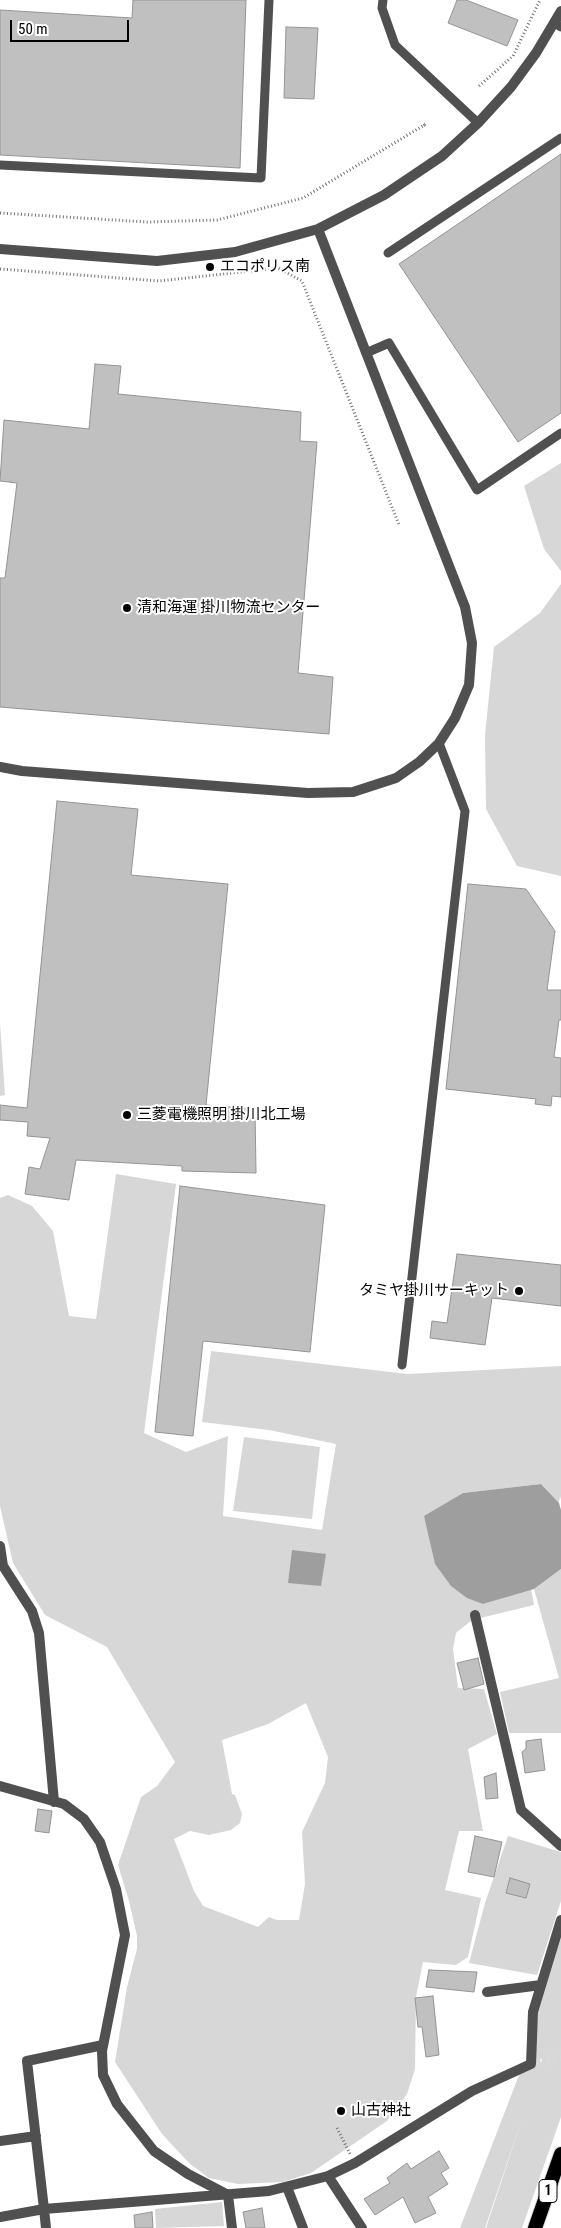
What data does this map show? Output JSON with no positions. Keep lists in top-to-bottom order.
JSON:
{
  "streets": {
    "highway": ["1"]
  },
  "places": [
    "エコポリス南",
    "清和海運 掛川物流センター",
    "三菱電機照明 掛川北工場",
    "タミヤ掛川サーキット",
    "山古神社"
  ],
  "scale_bar": "50 m"
}
